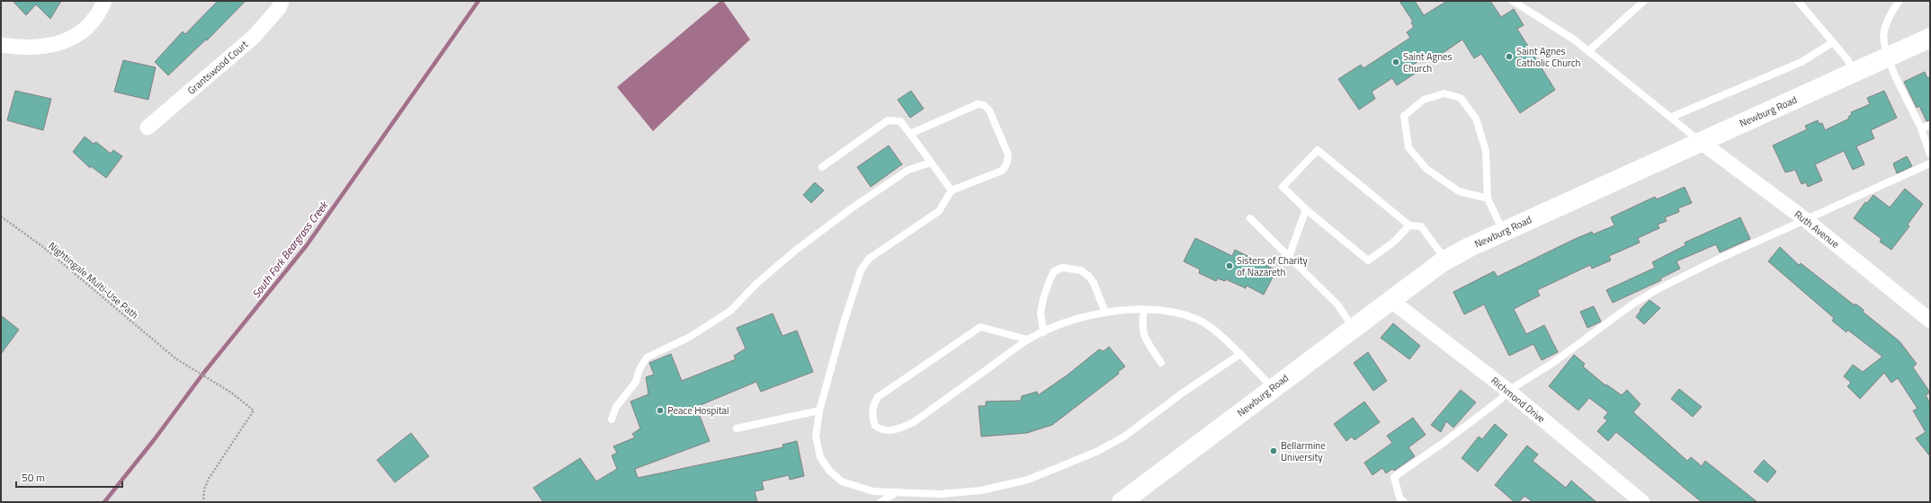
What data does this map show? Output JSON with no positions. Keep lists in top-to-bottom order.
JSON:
{
  "streets": {
    "main road": ["Newburg Road"],
    "street": ["Grantswood Court", "Ruth Avenue", "Richmond Drive"],
    "path": ["Nightingale Multi-Use Path"]
  },
  "crossings": [
    ["Newburg Road", "Ruth Avenue"],
    ["Newburg Road", "Richmond Drive"]
  ],
  "water": ["South Fork Beargrass Creek"],
  "places": [
    "Saint Agnes Catholic Church",
    "Saint Agnes Church",
    "Sisters of Charity of Nazareth",
    "Peace Hospital",
    "Bellarmine University"
  ],
  "scale_bar": "50 m"
}
